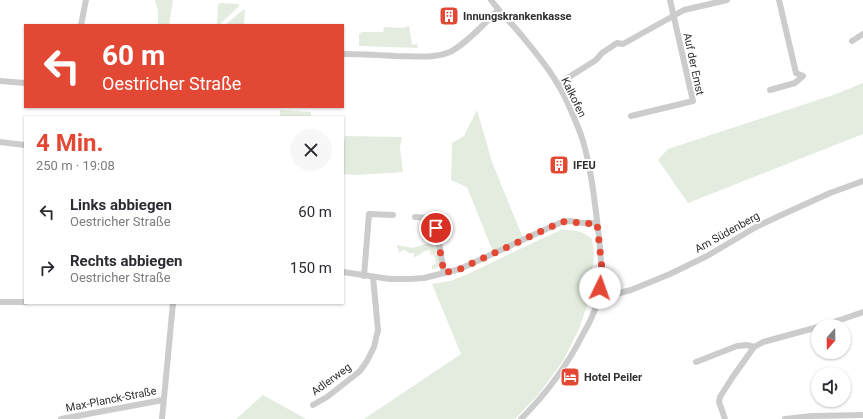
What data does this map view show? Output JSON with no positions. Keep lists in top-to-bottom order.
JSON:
{
  "streets": {
    "street": [
      "Auf der Emst",
      "Kalkofen",
      "Am Südenberg",
      "Adlerweg",
      "Max-Planck-Straße"
    ]
  },
  "crossings": [
    ["Kalkofen", "Am Südenberg"]
  ],
  "places": {
    "building": ["Innungskrankenkasse", "IFEU"],
    "hotel": ["Hotel Peiler"]
  },
  "north": "bottom",
  "page": {
    "turn": ["60 m", "Oestricher Straße"],
    "heading": ["4 Min.", "250 m · 19:08"],
    "list": [
      {
        "name": "Links abbiegen",
        "note": "Oestricher Straße",
        "value": "60 m"
      },
      {
        "name": "Rechts abbiegen",
        "note": "Oestricher Straße",
        "value": "150 m"
      }
    ]
  }
}
